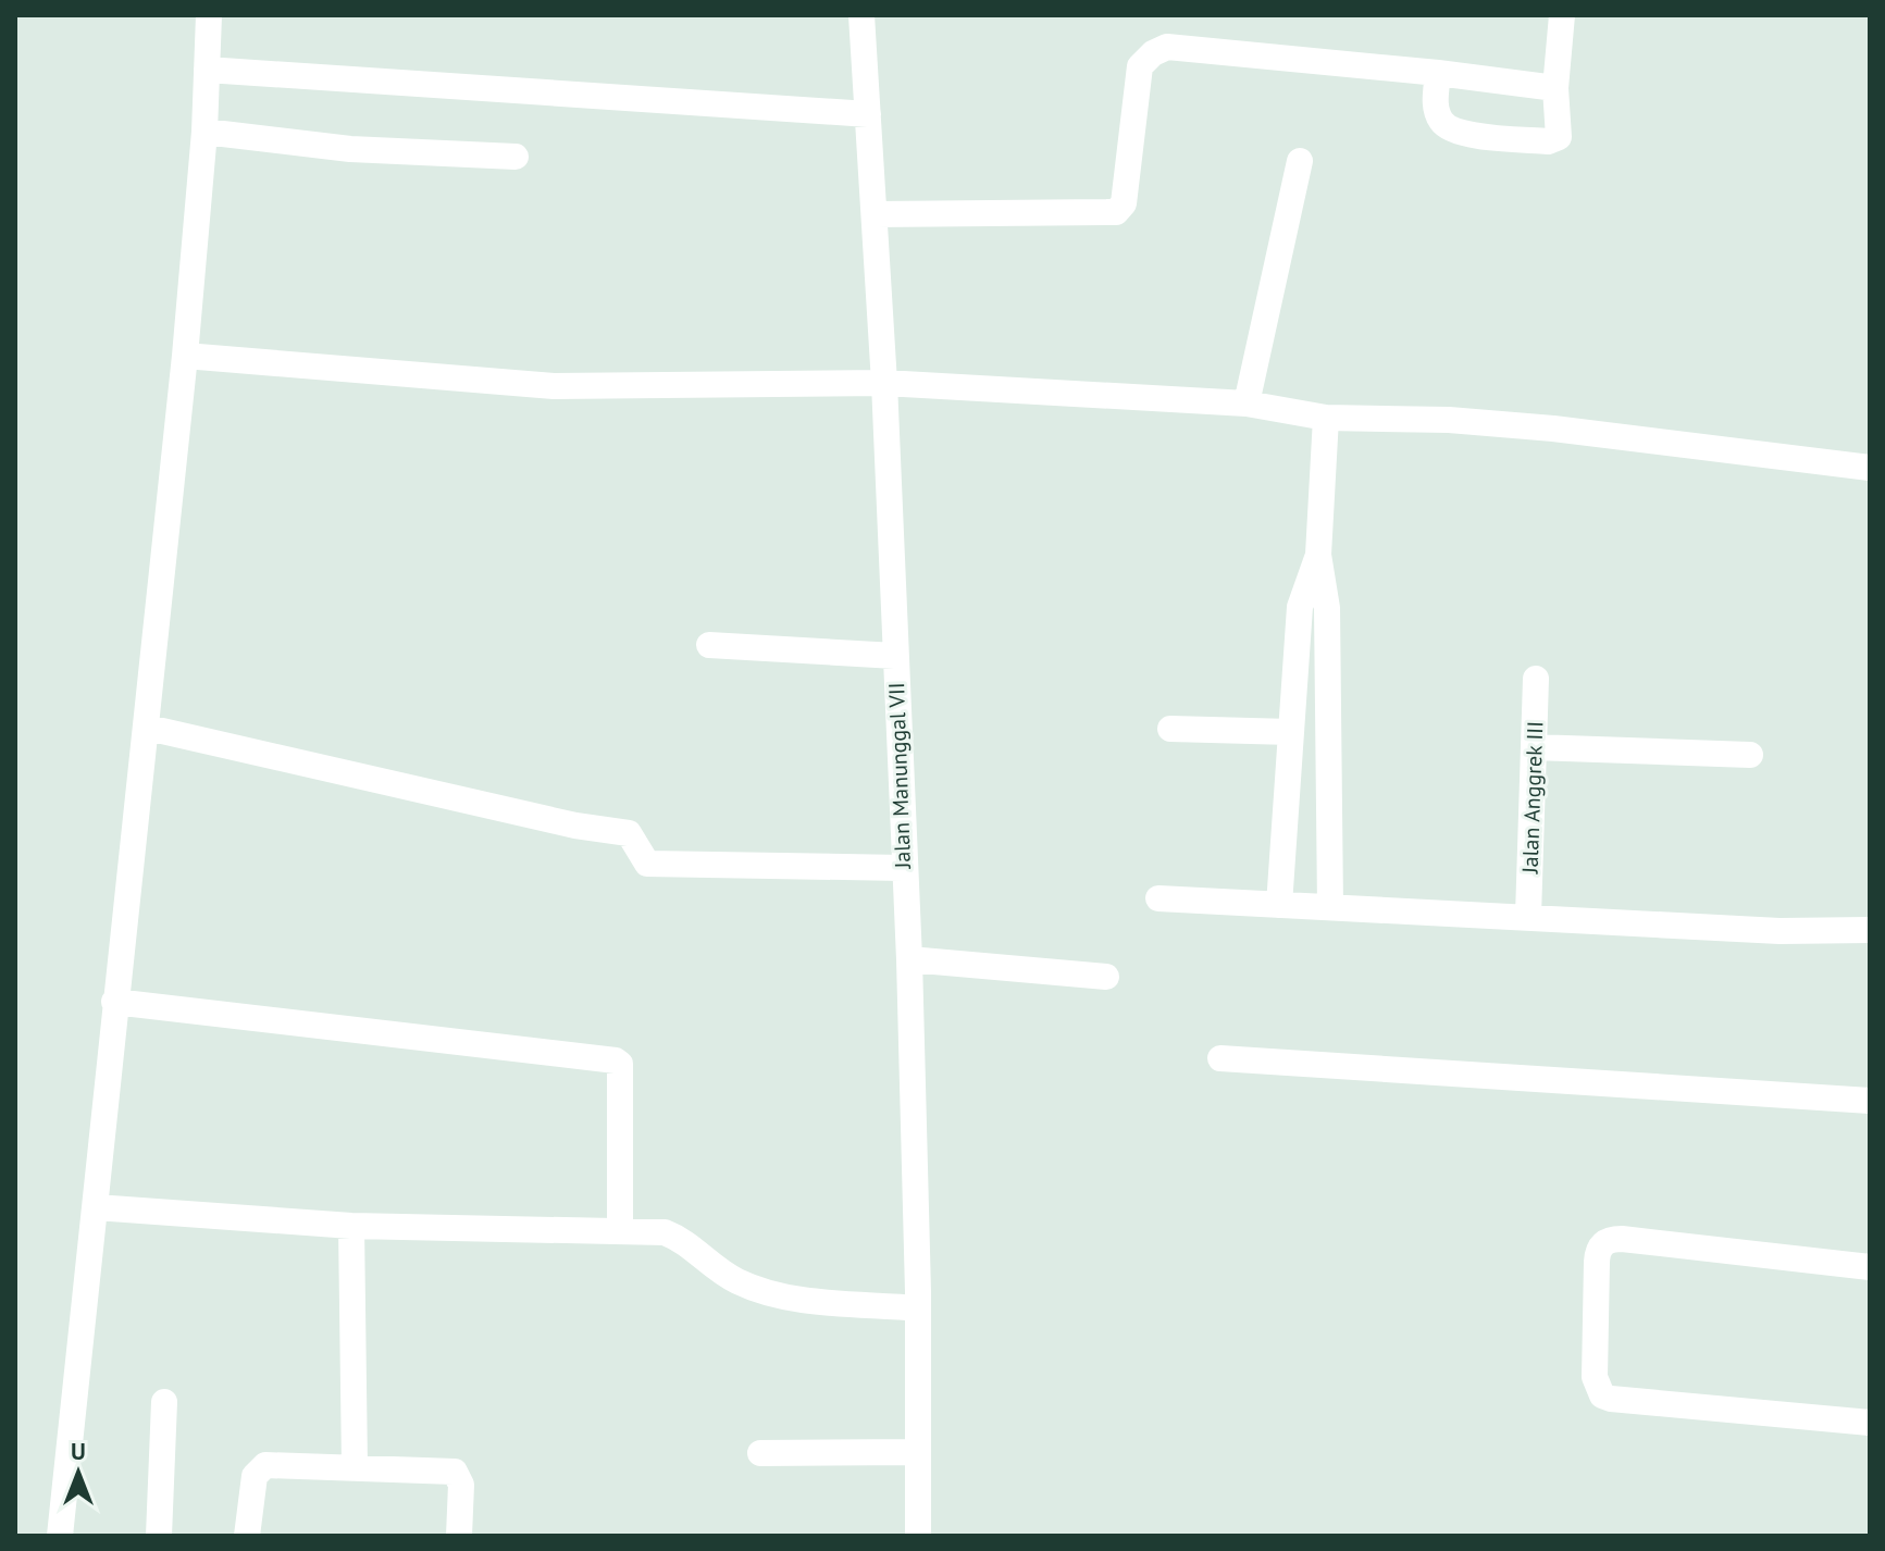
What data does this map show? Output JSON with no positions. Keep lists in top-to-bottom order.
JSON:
{
  "streets": {
    "street": ["Jalan Manunggal VII", "Jalan Anggrek III"]
  },
  "north": "top"
}
